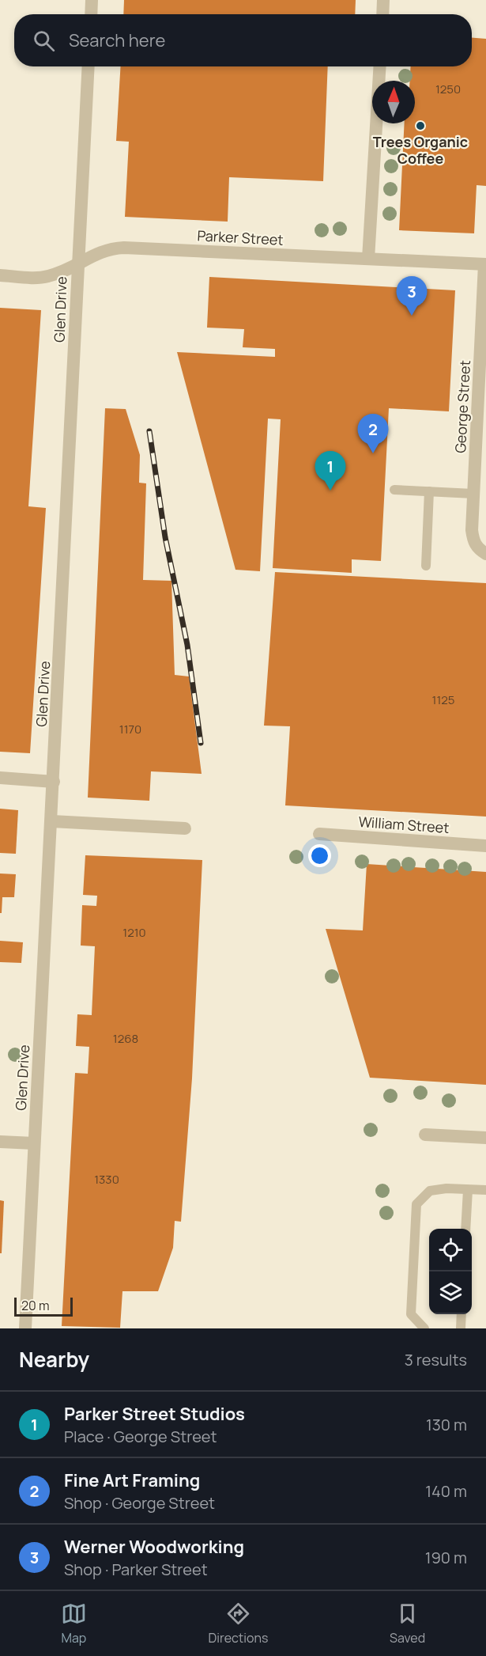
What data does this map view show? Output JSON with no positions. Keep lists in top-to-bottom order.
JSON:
{
  "streets": {
    "street": [
      "Parker Street",
      "Glen Drive",
      "George Street",
      "William Street"
    ]
  },
  "crossings": [
    ["Parker Street", "Glen Drive"],
    ["Parker Street", "George Street"]
  ],
  "places": ["Trees Organic Coffee"],
  "house_numbers": [
    "1250",
    "1125",
    "1170",
    "1210",
    "1268",
    "1330"
  ],
  "scale_bar": "20 m",
  "north": "top",
  "page": {
    "search": "Search here",
    "pins": ["3", "2", "1"],
    "scale": "20 m",
    "heading": ["Nearby", "3 results"],
    "list": [
      {
        "mark": "1",
        "name": "Parker Street Studios",
        "note": "Place · George Street",
        "value": "130 m"
      },
      {
        "mark": "2",
        "name": "Fine Art Framing",
        "note": "Shop · George Street",
        "value": "140 m"
      },
      {
        "mark": "3",
        "name": "Werner Woodworking",
        "note": "Shop · Parker Street",
        "value": "190 m"
      }
    ],
    "nav": ["Map", "Directions", "Saved"]
  }
}
